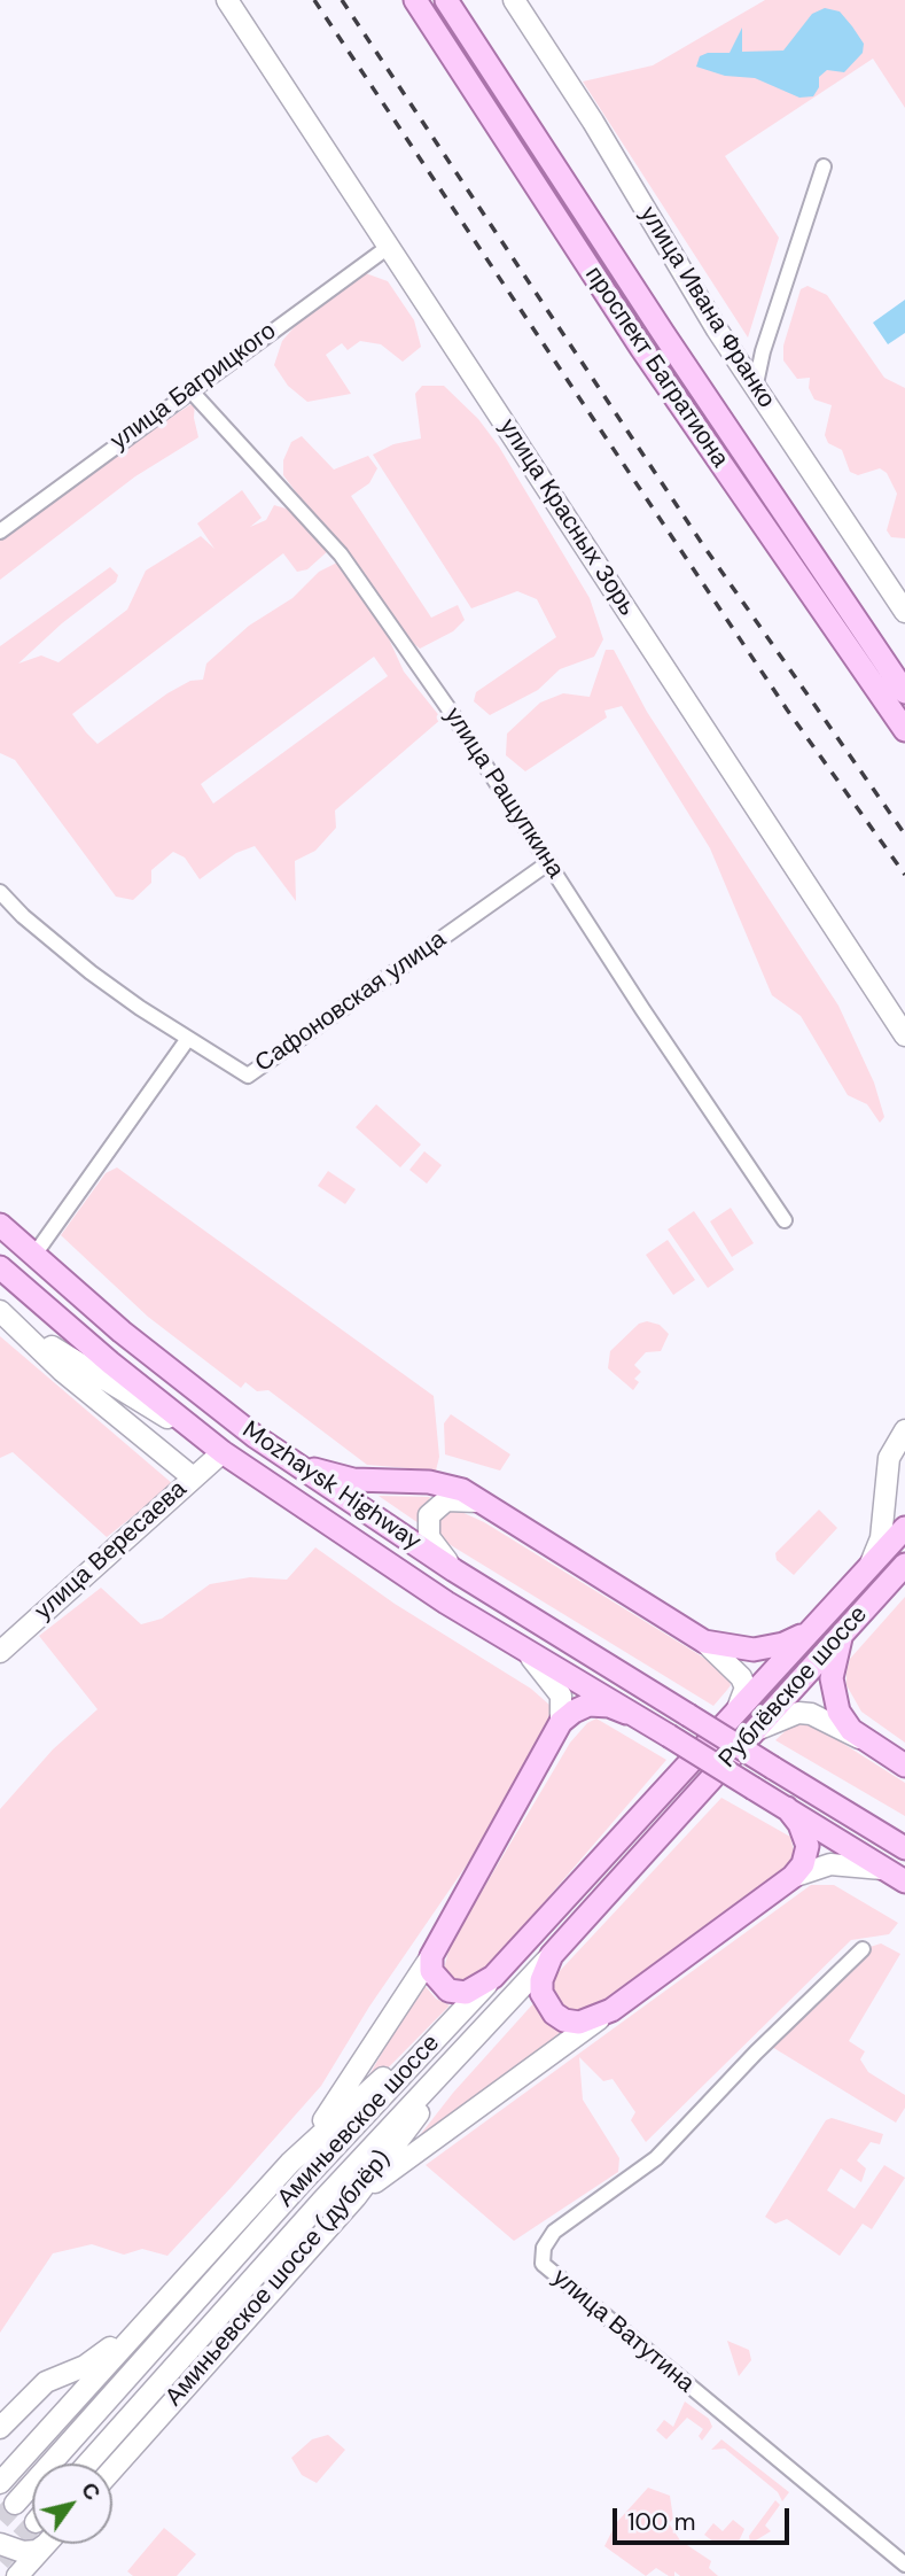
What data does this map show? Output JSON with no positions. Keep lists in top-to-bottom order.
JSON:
{
  "streets": {
    "main road": [
      "улица Ивана Франко",
      "проспект Багратиона",
      "улица Красных Зорь",
      "Mozhaysk Highway",
      "улица Вересаева",
      "Рублёвское шоссе",
      "Аминьевское шоссе",
      "Аминьевское шоссе (дублёр)"
    ],
    "street": [
      "улица Багрицкого",
      "улица Ращупкина",
      "Сафоновская улица",
      "улица Ватутина"
    ]
  },
  "crossings": [
    ["улица Багрицкого", "улица Красных Зорь"],
    ["улица Багрицкого", "улица Ращупкина"],
    ["улица Ращупкина", "Сафоновская улица"],
    ["Mozhaysk Highway", "улица Вересаева"],
    ["Рублёвское шоссе", "Аминьевское шоссе"],
    ["Аминьевское шоссе", "Аминьевское шоссе (дублёр)"]
  ],
  "scale_bar": "100 m",
  "north": "top right"
}
